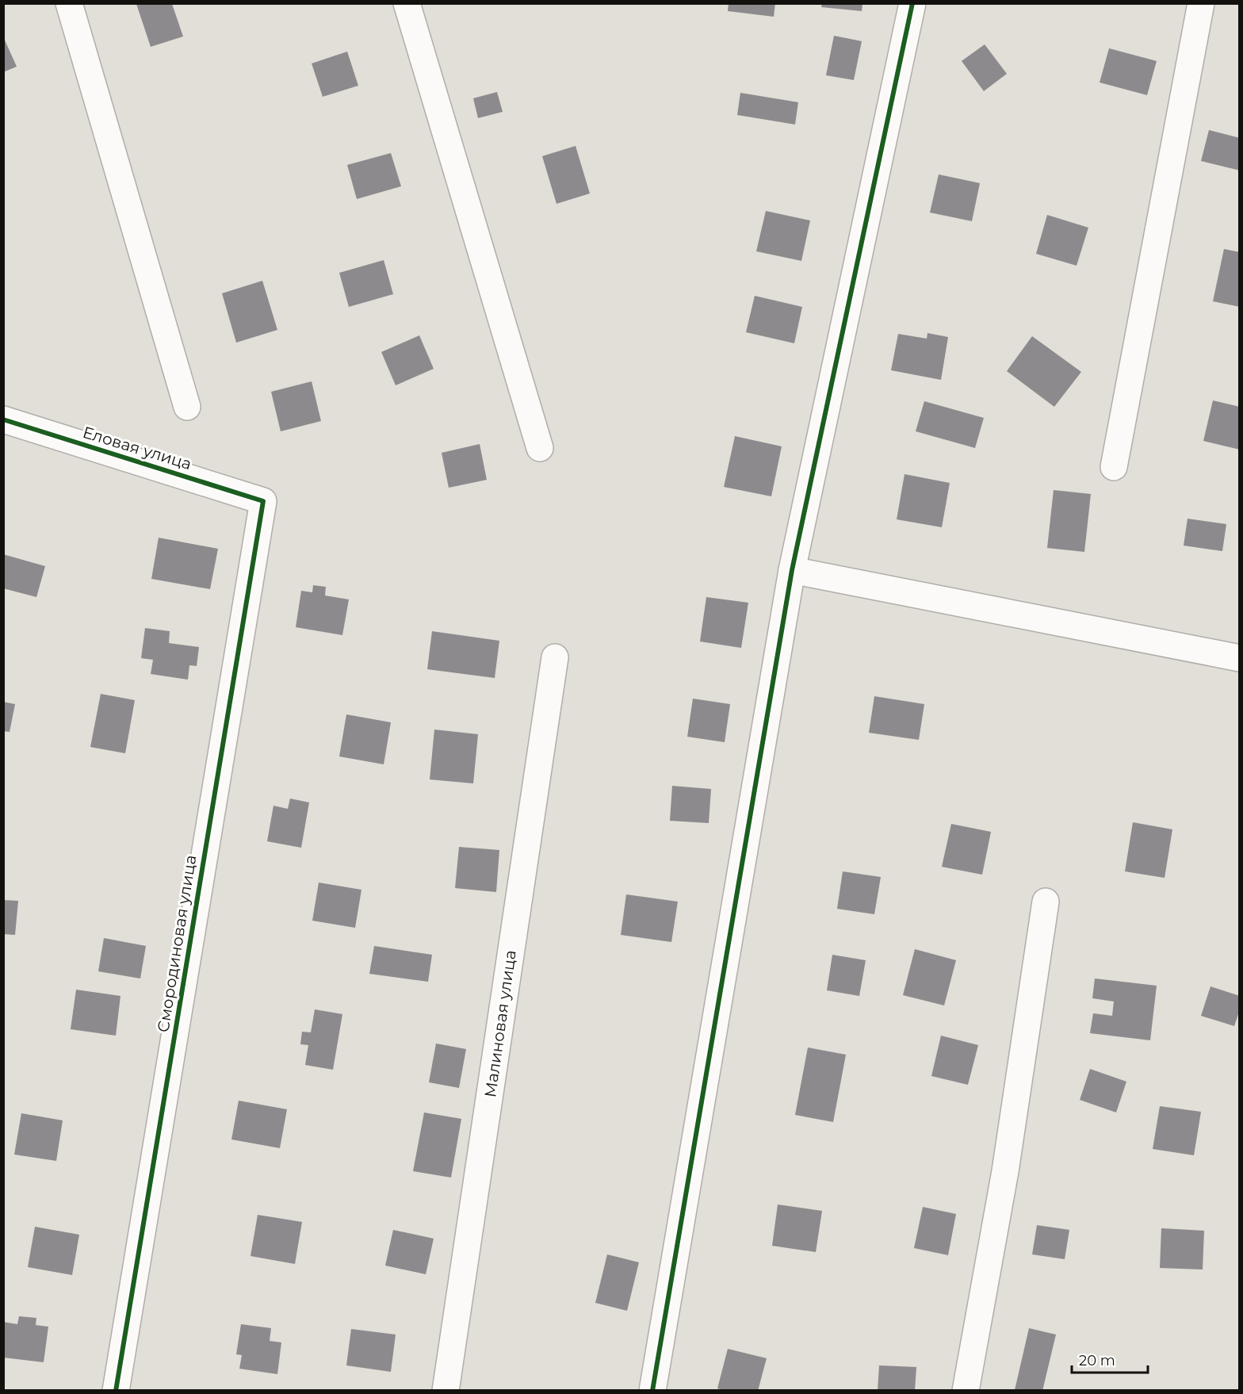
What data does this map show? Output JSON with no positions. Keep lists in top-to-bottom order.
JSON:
{
  "streets": {
    "street": ["Еловая улица", "Смородиновая улица", "Малиновая улица"]
  },
  "crossings": [
    ["Еловая улица", "Смородиновая улица"]
  ],
  "scale_bar": "20 m"
}
